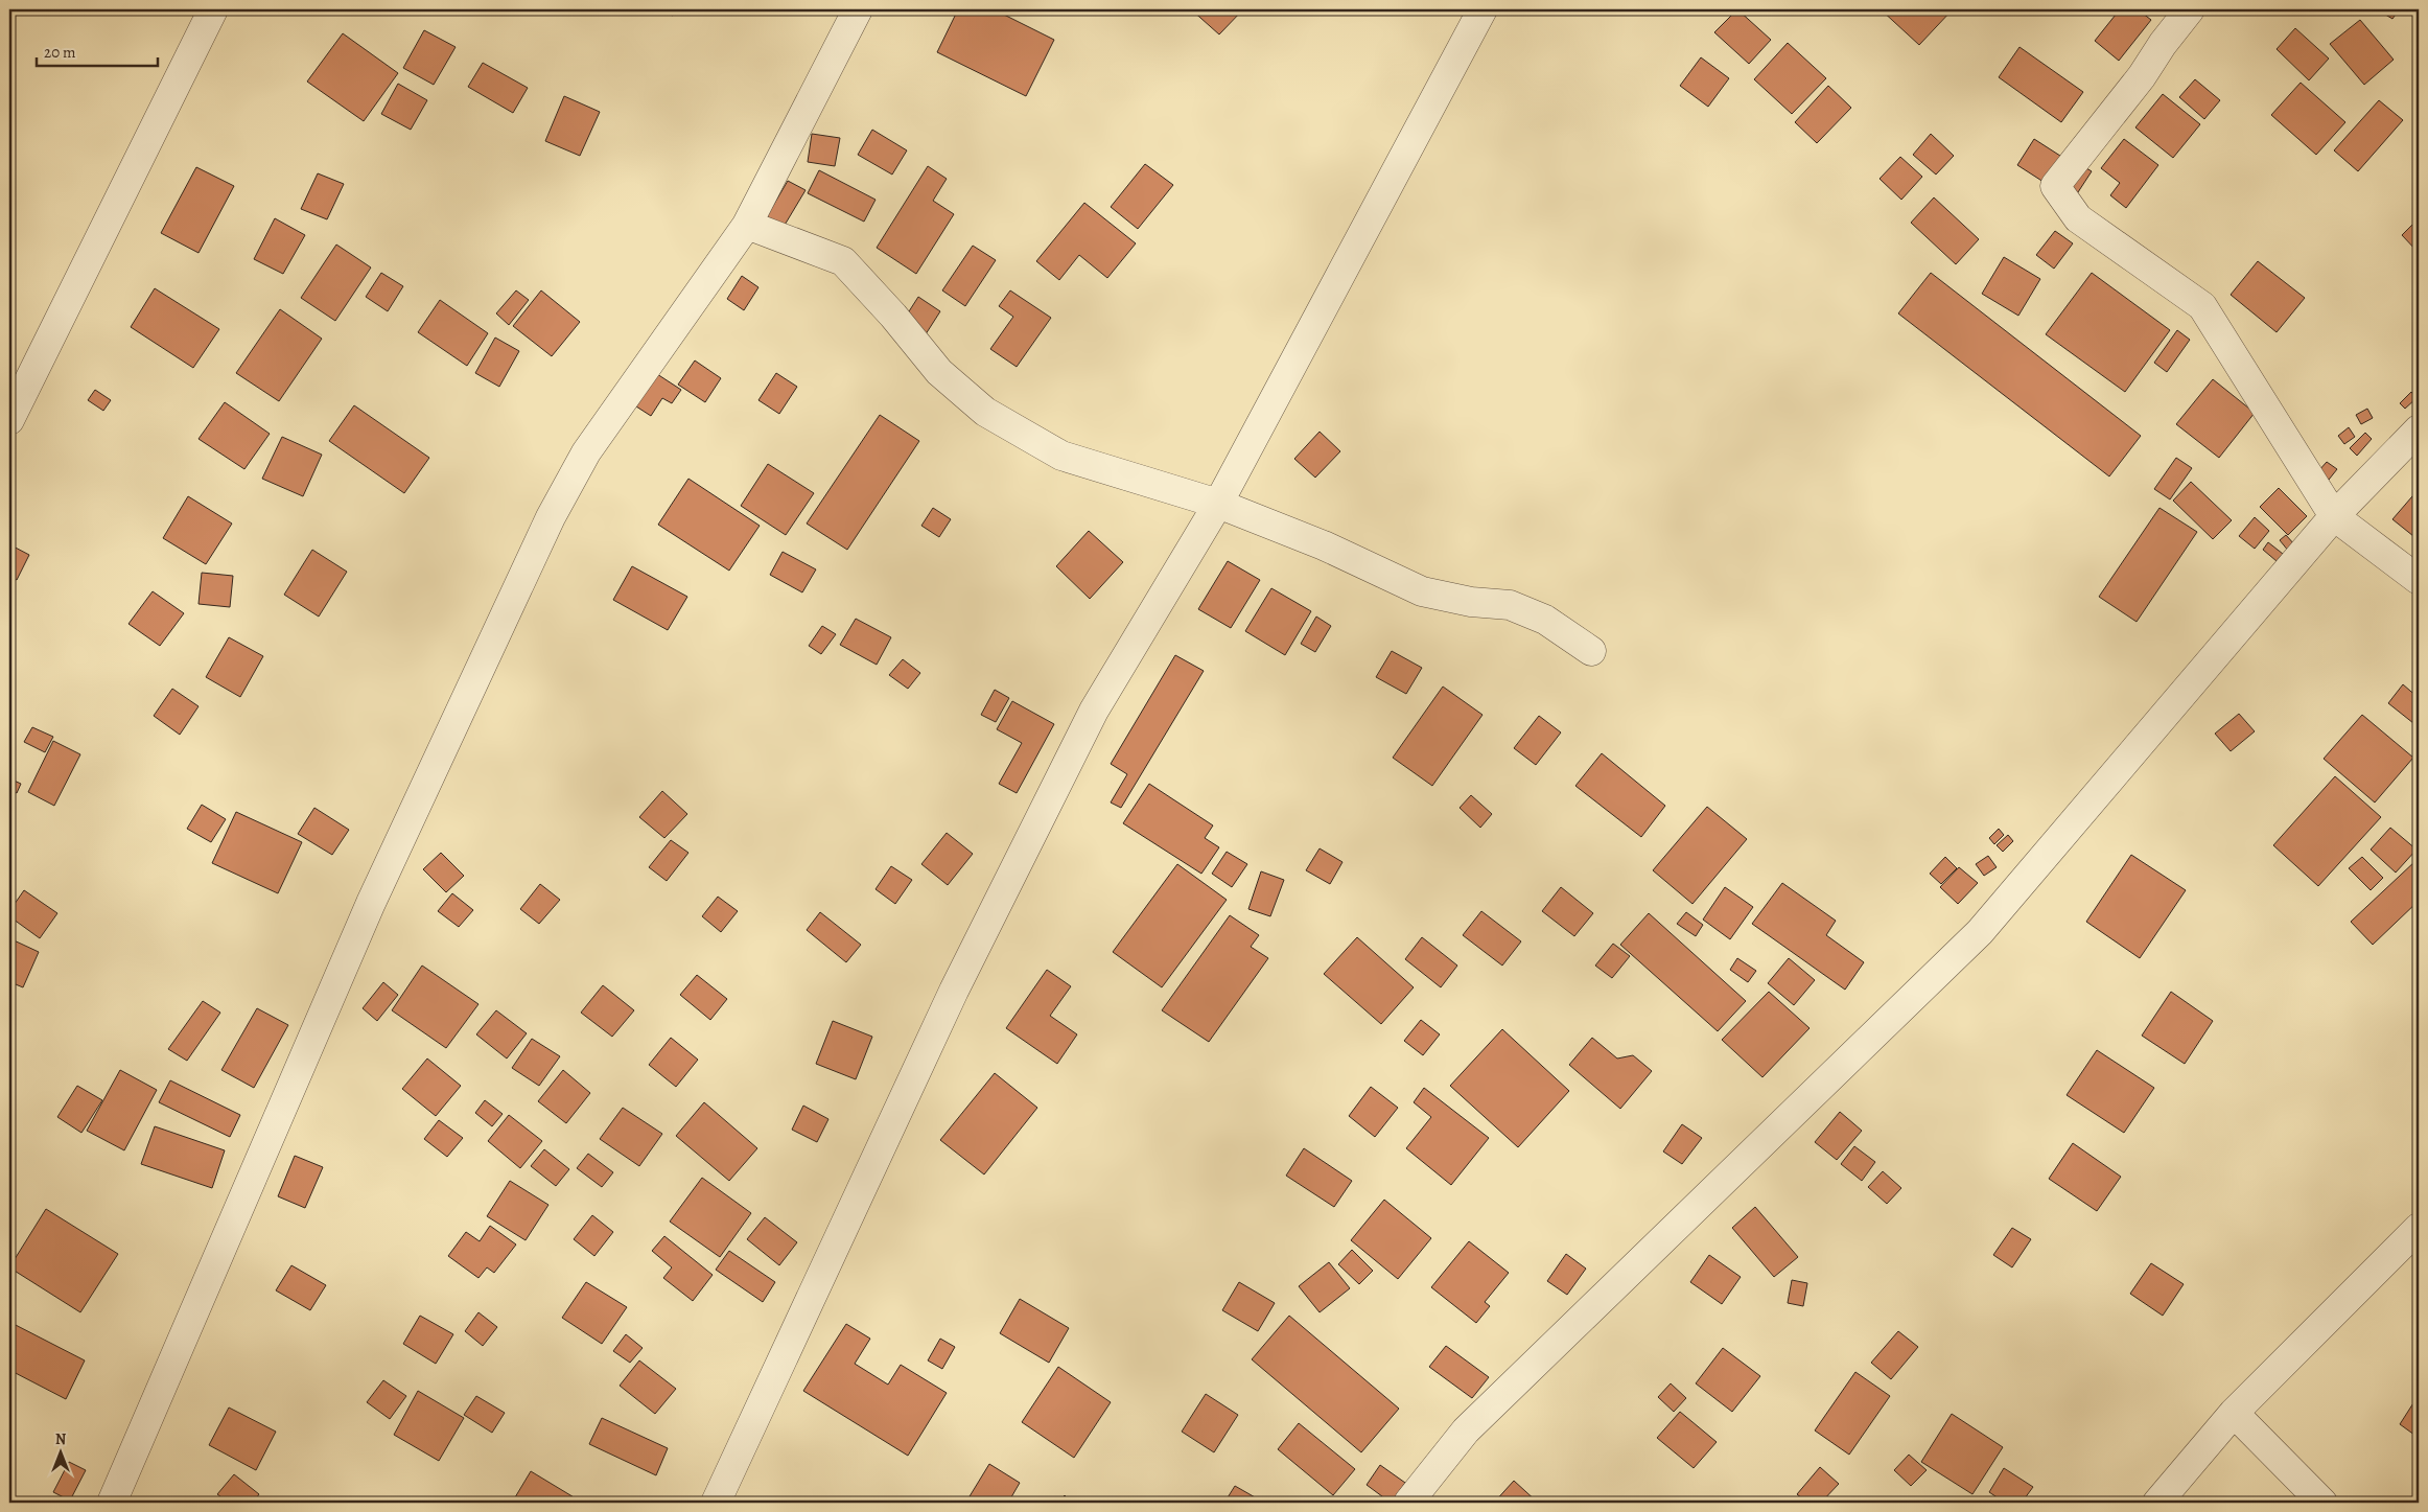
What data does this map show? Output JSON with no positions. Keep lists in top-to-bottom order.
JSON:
{
  "scale_bar": "20 m",
  "north": "top"
}
